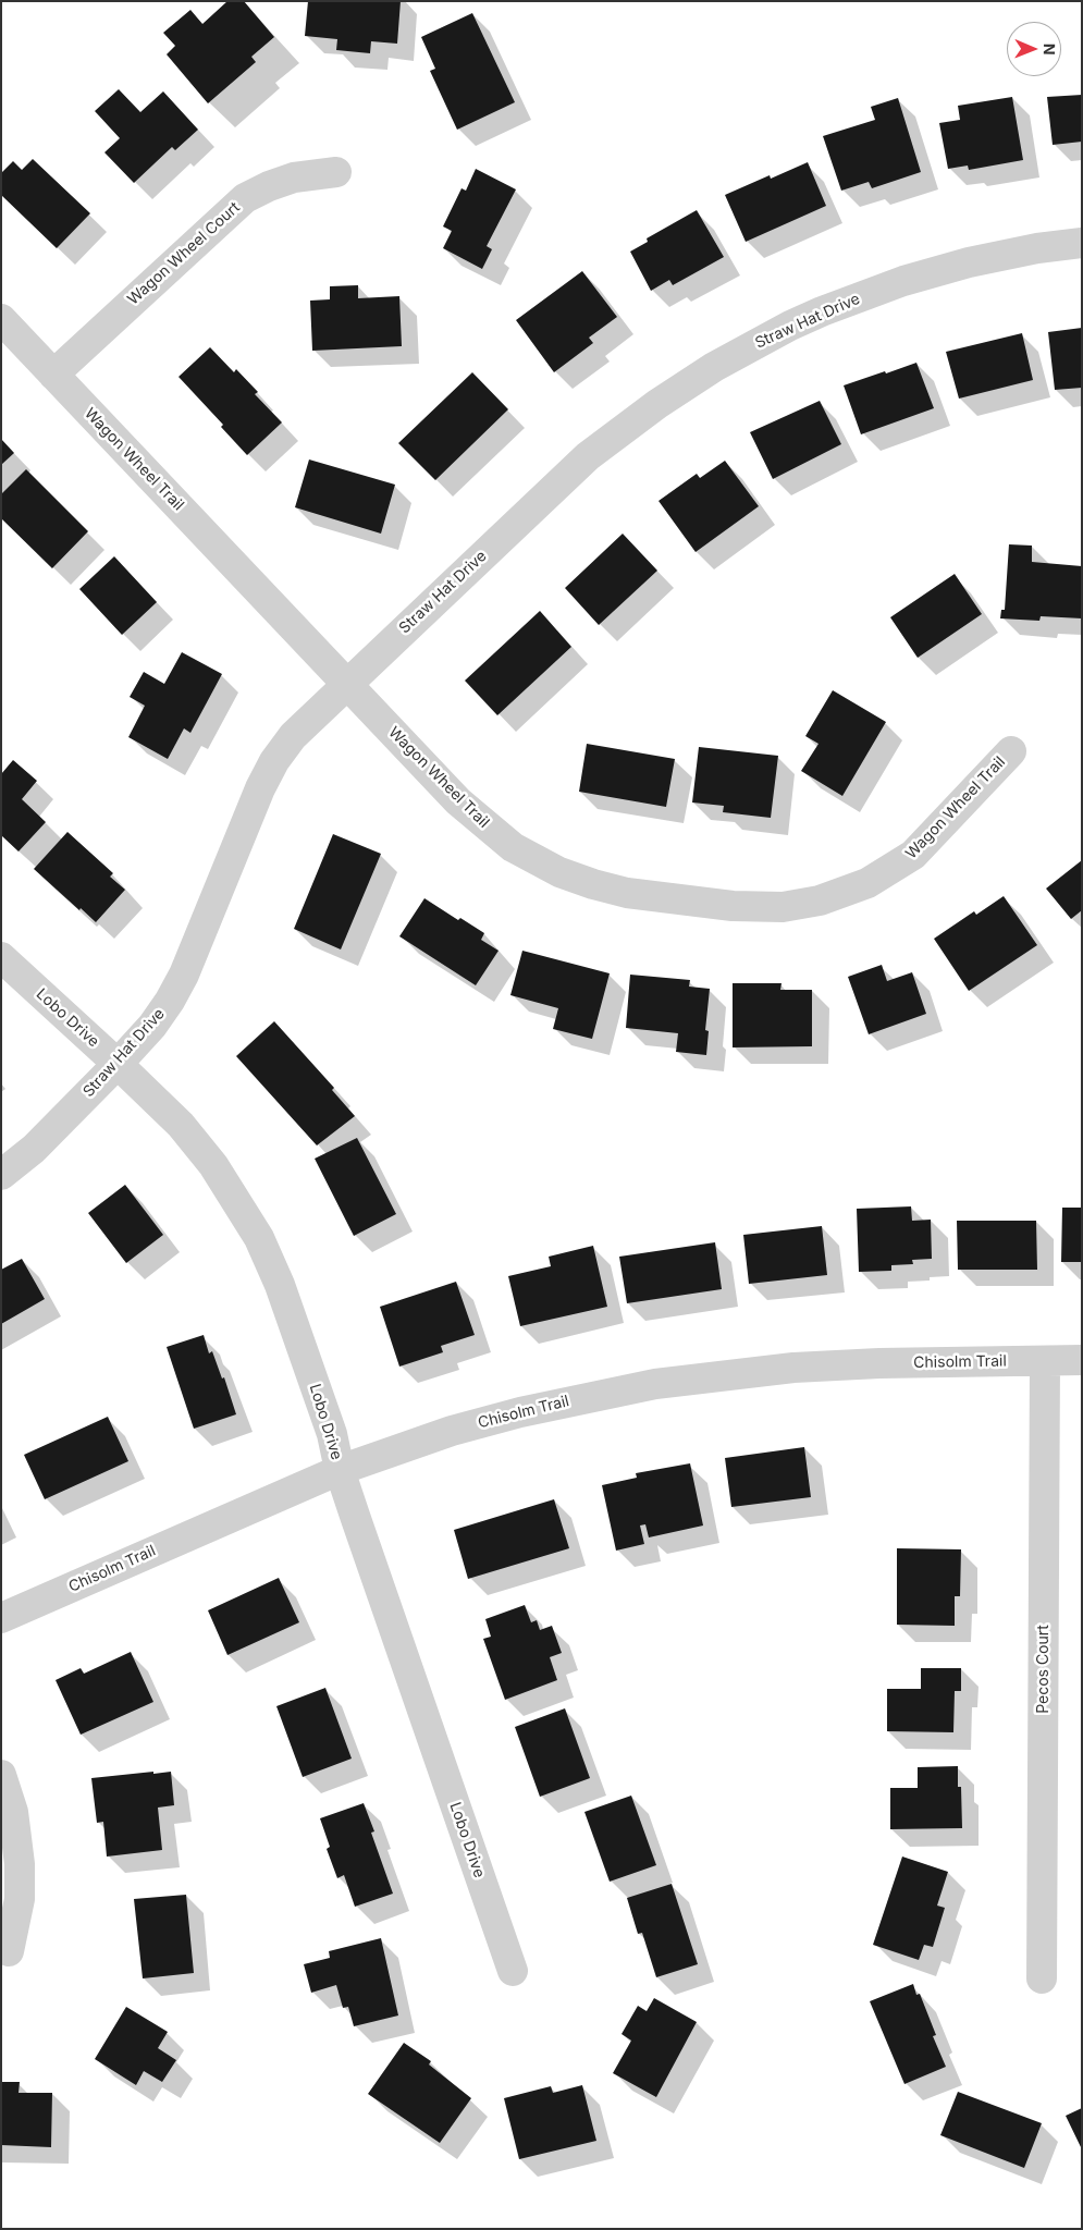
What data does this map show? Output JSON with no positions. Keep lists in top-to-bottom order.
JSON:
{
  "streets": {
    "street": [
      "Wagon Wheel Court",
      "Straw Hat Drive",
      "Wagon Wheel Trail",
      "Lobo Drive",
      "Chisolm Trail",
      "Pecos Court"
    ]
  },
  "crossings": [
    ["Wagon Wheel Court", "Wagon Wheel Trail"],
    ["Straw Hat Drive", "Wagon Wheel Trail"],
    ["Straw Hat Drive", "Lobo Drive"],
    ["Lobo Drive", "Chisolm Trail"],
    ["Chisolm Trail", "Pecos Court"]
  ],
  "north": "right"
}
